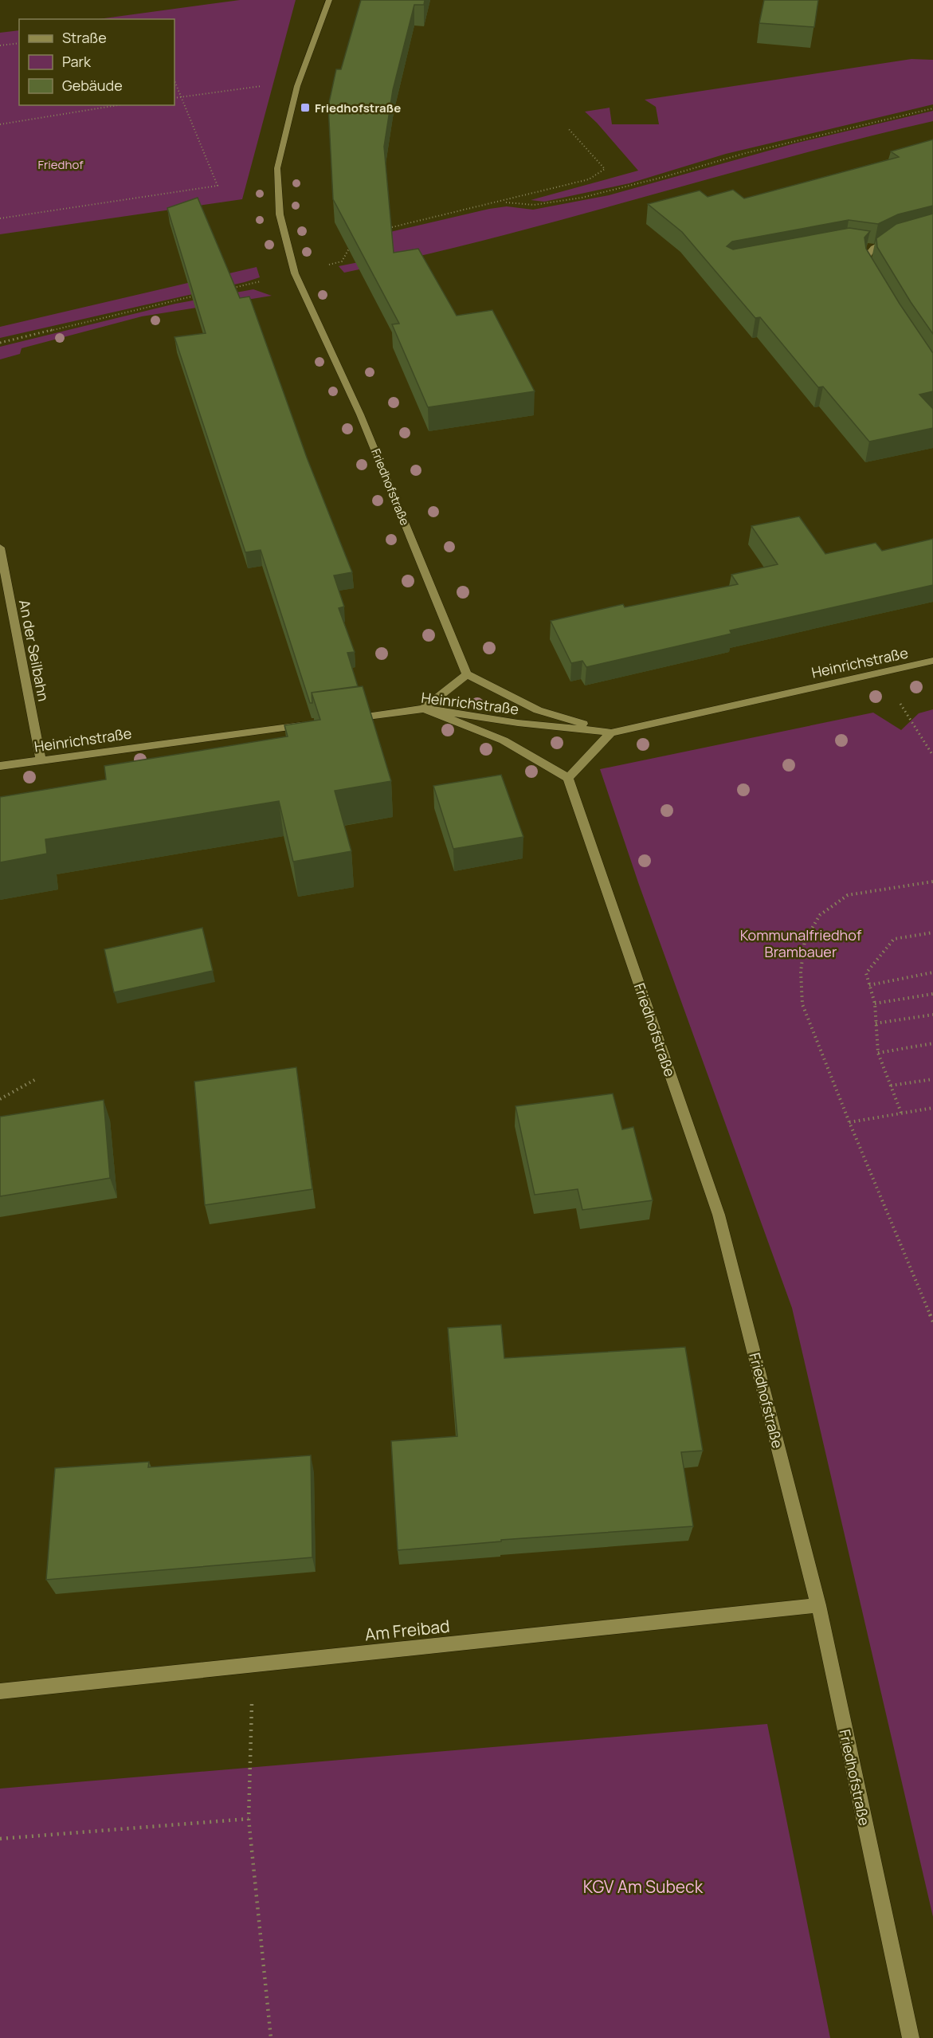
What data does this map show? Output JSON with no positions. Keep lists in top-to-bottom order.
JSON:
{
  "streets": {
    "street": [
      "Friedhofstraße",
      "An der Seilbahn",
      "Heinrichstraße",
      "Am Freibad"
    ]
  },
  "crossings": [
    ["Friedhofstraße", "Am Freibad"],
    ["An der Seilbahn", "Heinrichstraße"]
  ],
  "parks": ["Friedhof", "Kommunalfriedhof Brambauer", "KGV Am Subeck"],
  "places": {
    "transit": ["Friedhofstraße"]
  },
  "legend": ["Straße", "Park", "Gebäude"]
}
